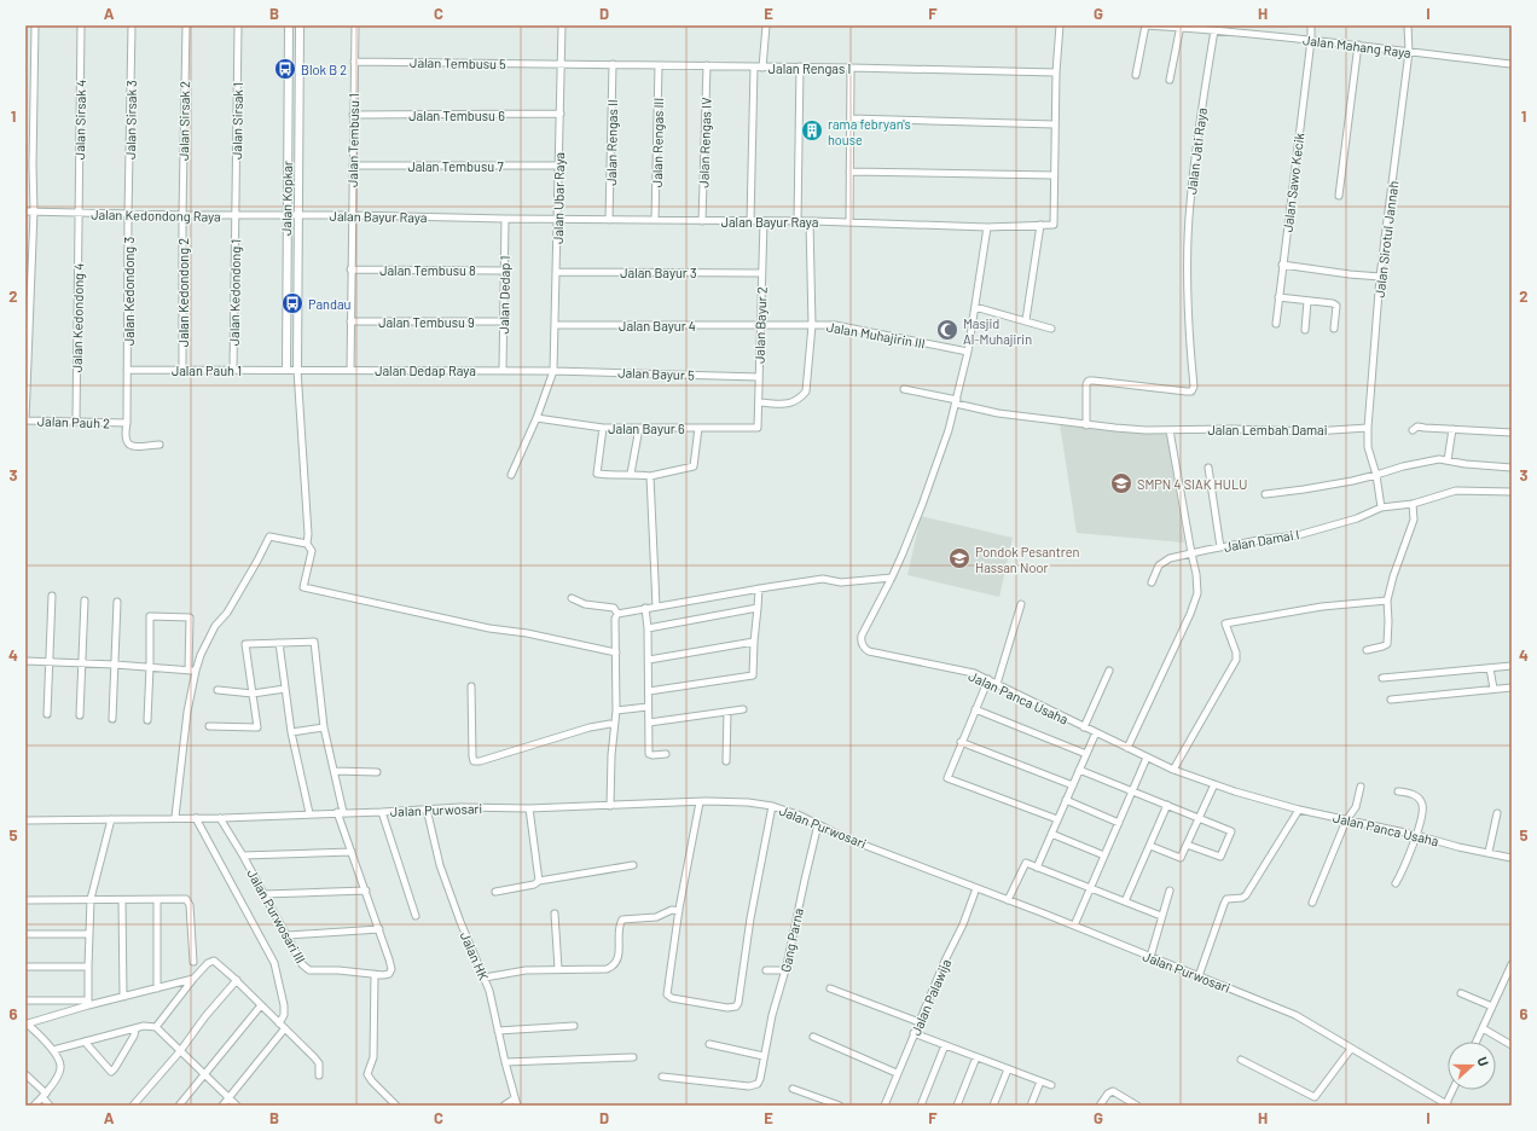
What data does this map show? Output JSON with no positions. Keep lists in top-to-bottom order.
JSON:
{
  "streets": {
    "street": [
      "Jalan Mahang Raya",
      "Jalan Tembusu 5",
      "Jalan Rengas I",
      "Jalan Tembusu 6",
      "Jalan Sirsak 4",
      "Jalan Sirsak 3",
      "Jalan Sirsak 2",
      "Jalan Sirsak 1",
      "Jalan Tembusu 1",
      "Jalan Rengas II",
      "Jalan Rengas III",
      "Jalan Rengas IV",
      "Jalan Jati Raya",
      "Jalan Tembusu 7",
      "Jalan Sawo Kecik",
      "Jalan Kopkar",
      "Jalan Ubar Raya",
      "Jalan Kedondong Raya",
      "Jalan Bayur Raya",
      "Jalan Sirotul Jannah",
      "Jalan Tembusu 8",
      "Jalan Bayur 3",
      "Jalan Kedondong 3",
      "Jalan Kedondong 2",
      "Jalan Kedondong 1",
      "Jalan Dedap 1",
      "Jalan Kedondong 4",
      "Jalan Tembusu 9",
      "Jalan Bayur 4",
      "Jalan Bayur 2",
      "Jalan Muhajirin III",
      "Jalan Pauh 1",
      "Jalan Dedap Raya",
      "Jalan Bayur 5",
      "Jalan Pauh 2",
      "Jalan Bayur 6",
      "Jalan Lembah Damai",
      "Jalan Damai I",
      "Jalan Panca Usaha",
      "Jalan Purwosari",
      "Jalan Purwosari III",
      "Gang Parna",
      "Jalan HK",
      "Jalan Palawija"
    ]
  },
  "crossings": [
    ["Jalan Mahang Raya", "Jalan Jati Raya"],
    ["Jalan Mahang Raya", "Jalan Sawo Kecik"],
    ["Jalan Mahang Raya", "Jalan Sirotul Jannah"],
    ["Jalan Tembusu 5", "Jalan Rengas I"],
    ["Jalan Tembusu 5", "Jalan Tembusu 1"],
    ["Jalan Tembusu 5", "Jalan Ubar Raya"],
    ["Jalan Rengas I", "Jalan Rengas II"],
    ["Jalan Rengas I", "Jalan Rengas III"],
    ["Jalan Rengas I", "Jalan Rengas IV"],
    ["Jalan Rengas I", "Jalan Ubar Raya"],
    ["Jalan Tembusu 6", "Jalan Tembusu 1"],
    ["Jalan Tembusu 6", "Jalan Ubar Raya"],
    ["Jalan Sirsak 4", "Jalan Kedondong Raya"],
    ["Jalan Sirsak 4", "Jalan Kedondong 4"],
    ["Jalan Sirsak 3", "Jalan Kedondong Raya"],
    ["Jalan Sirsak 3", "Jalan Kedondong 3"],
    ["Jalan Sirsak 2", "Jalan Kedondong Raya"],
    ["Jalan Sirsak 2", "Jalan Kedondong 2"],
    ["Jalan Sirsak 1", "Jalan Kedondong Raya"],
    ["Jalan Sirsak 1", "Jalan Kedondong 1"],
    ["Jalan Tembusu 1", "Jalan Tembusu 7"],
    ["Jalan Tembusu 1", "Jalan Bayur Raya"],
    ["Jalan Tembusu 1", "Jalan Tembusu 8"],
    ["Jalan Tembusu 1", "Jalan Tembusu 9"],
    ["Jalan Tembusu 1", "Jalan Dedap Raya"],
    ["Jalan Rengas II", "Jalan Bayur Raya"],
    ["Jalan Rengas III", "Jalan Bayur Raya"],
    ["Jalan Rengas IV", "Jalan Bayur Raya"],
    ["Jalan Jati Raya", "Jalan Lembah Damai"],
    ["Jalan Tembusu 7", "Jalan Ubar Raya"],
    ["Jalan Kopkar", "Jalan Kedondong Raya"],
    ["Jalan Kopkar", "Jalan Bayur Raya"],
    ["Jalan Kopkar", "Jalan Pauh 1"],
    ["Jalan Kopkar", "Jalan Dedap Raya"],
    ["Jalan Ubar Raya", "Jalan Bayur Raya"],
    ["Jalan Ubar Raya", "Jalan Bayur 3"],
    ["Jalan Ubar Raya", "Jalan Bayur 4"],
    ["Jalan Ubar Raya", "Jalan Dedap Raya"],
    ["Jalan Ubar Raya", "Jalan Bayur 5"],
    ["Jalan Ubar Raya", "Jalan Bayur 6"],
    ["Jalan Kedondong Raya", "Jalan Bayur Raya"],
    ["Jalan Kedondong Raya", "Jalan Kedondong 3"],
    ["Jalan Kedondong Raya", "Jalan Kedondong 2"],
    ["Jalan Kedondong Raya", "Jalan Kedondong 1"],
    ["Jalan Kedondong Raya", "Jalan Kedondong 4"],
    ["Jalan Bayur Raya", "Jalan Dedap 1"],
    ["Jalan Bayur Raya", "Jalan Bayur 2"],
    ["Jalan Bayur Raya", "Jalan Panca Usaha"],
    ["Jalan Sirotul Jannah", "Jalan Lembah Damai"],
    ["Jalan Tembusu 8", "Jalan Dedap 1"],
    ["Jalan Bayur 3", "Jalan Bayur 2"],
    ["Jalan Kedondong 3", "Jalan Pauh 1"],
    ["Jalan Kedondong 3", "Jalan Pauh 2"],
    ["Jalan Kedondong 2", "Jalan Pauh 1"],
    ["Jalan Kedondong 1", "Jalan Pauh 1"],
    ["Jalan Dedap 1", "Jalan Tembusu 9"],
    ["Jalan Dedap 1", "Jalan Dedap Raya"],
    ["Jalan Kedondong 4", "Jalan Pauh 2"],
    ["Jalan Bayur 4", "Jalan Bayur 2"],
    ["Jalan Bayur 4", "Jalan Muhajirin III"],
    ["Jalan Bayur 2", "Jalan Bayur 5"],
    ["Jalan Bayur 2", "Jalan Bayur 6"],
    ["Jalan Muhajirin III", "Jalan Panca Usaha"],
    ["Jalan Pauh 1", "Jalan Dedap Raya"],
    ["Jalan Pauh 1", "Jalan Pauh 2"],
    ["Jalan Dedap Raya", "Jalan Bayur 5"],
    ["Jalan Lembah Damai", "Jalan Panca Usaha"],
    ["Jalan Purwosari", "Jalan Purwosari III"],
    ["Jalan Purwosari", "Gang Parna"],
    ["Jalan Purwosari", "Jalan HK"],
    ["Jalan Purwosari", "Jalan Palawija"]
  ],
  "places": {
    "bus stop": ["Blok B 2", "Pandau"],
    "building": ["rama febryan's house"],
    "mosque": ["Masjid Al-Muhajirin"],
    "school or university": ["SMPN 4 SIAK HULU", "Pondok Pesantren Hassan Noor"]
  },
  "north": "right",
  "grid": {
    "columns": [
      "A",
      "B",
      "C",
      "D",
      "E",
      "F",
      "G",
      "H",
      "I"
    ],
    "rows": [
      "1",
      "2",
      "3",
      "4",
      "5",
      "6"
    ]
  }
}
